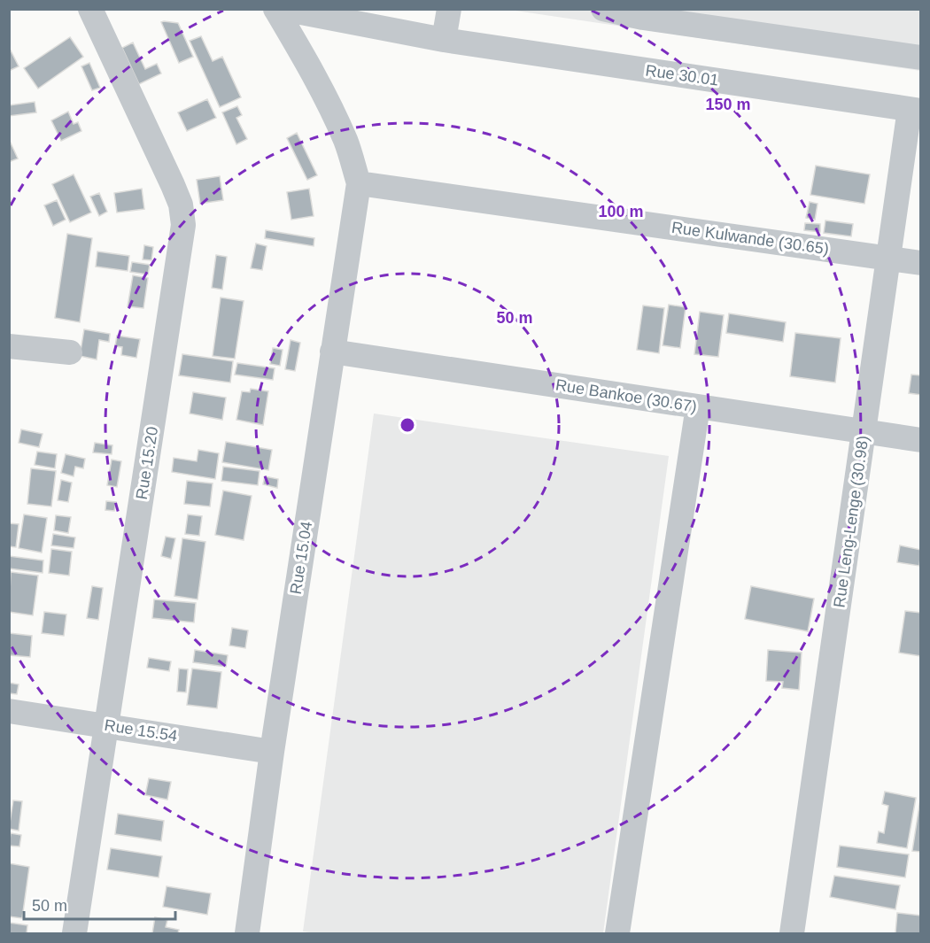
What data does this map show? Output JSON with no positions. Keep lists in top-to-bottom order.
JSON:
{
  "streets": {
    "street": [
      "Rue 30.01",
      "Rue Kulwande (30.65)",
      "Rue Bankoe (30.67)",
      "Rue 15.20",
      "Rue Leng-Lenge (30.98)",
      "Rue 15.04",
      "Rue 15.54"
    ]
  },
  "crossings": [
    ["Rue 30.01", "Rue Leng-Lenge (30.98)"],
    ["Rue Kulwande (30.65)", "Rue Leng-Lenge (30.98)"],
    ["Rue Kulwande (30.65)", "Rue 15.04"],
    ["Rue Bankoe (30.67)", "Rue Leng-Lenge (30.98)"],
    ["Rue Bankoe (30.67)", "Rue 15.04"],
    ["Rue 15.20", "Rue 15.54"],
    ["Rue 15.04", "Rue 15.54"]
  ],
  "scale_bar": "50 m",
  "rings": ["150 m", "100 m", "50 m"]
}
